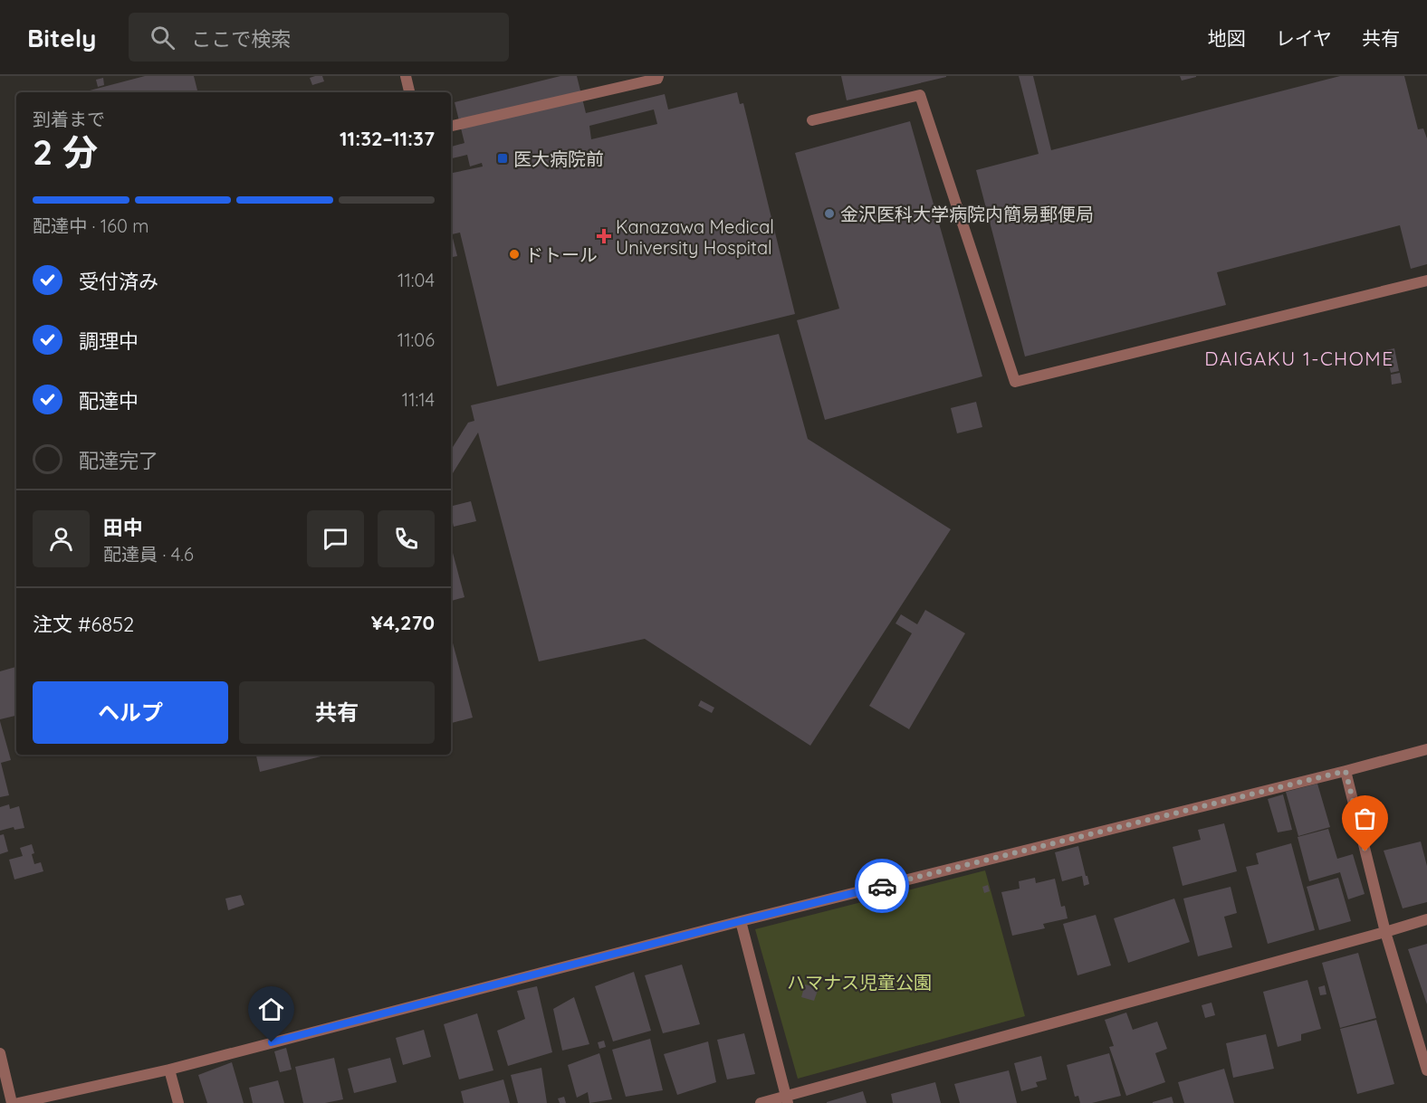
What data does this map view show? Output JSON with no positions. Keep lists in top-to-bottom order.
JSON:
{
  "districts": ["DAIGAKU 1-CHOME"],
  "parks": ["ハマナス児童公園"],
  "places": {
    "transit": ["医大病院前"],
    "other": ["金沢医科大学病院内簡易郵便局", "ドトール"],
    "health": ["Kanazawa Medical University Hospital"]
  },
  "page": {
    "header": "Bitely",
    "search": "ここで検索",
    "nav": ["地図", "レイヤ", "共有"],
    "heading": ["2 分", "到着まで", "11:32–11:37"],
    "panel": [
      "田中",
      "配達員 · 4.6",
      "注文 #6852",
      "¥4,270"
    ],
    "bar": "配達中 · 160 m",
    "list": [
      ["受付済み", "11:04"],
      ["調理中", "11:06"],
      ["配達中", "11:14"],
      "配達完了"
    ],
    "buttons": ["ヘルプ", "共有"]
  }
}
